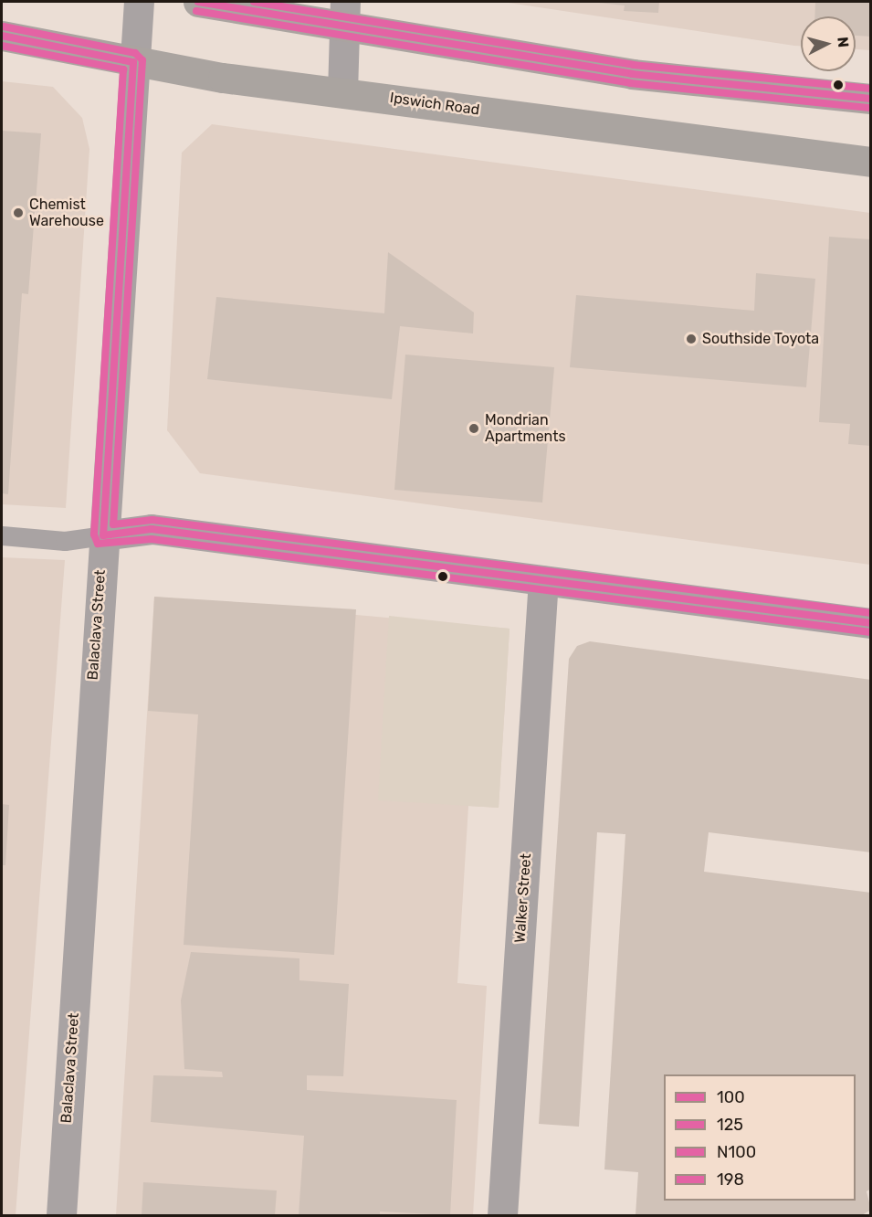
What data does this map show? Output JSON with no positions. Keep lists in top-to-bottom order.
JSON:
{
  "streets": {
    "highway": ["Ipswich Road"],
    "street": ["Balaclava Street", "Walker Street"]
  },
  "crossings": [
    ["Ipswich Road", "Balaclava Street"]
  ],
  "places": ["Chemist Warehouse", "Southside Toyota", "Mondrian Apartments"],
  "lines": [
    "transit line 100",
    "transit line 198",
    "transit line 125",
    "transit line N100"
  ],
  "legend": [
    "100",
    "125",
    "N100",
    "198"
  ],
  "north": "right"
}
